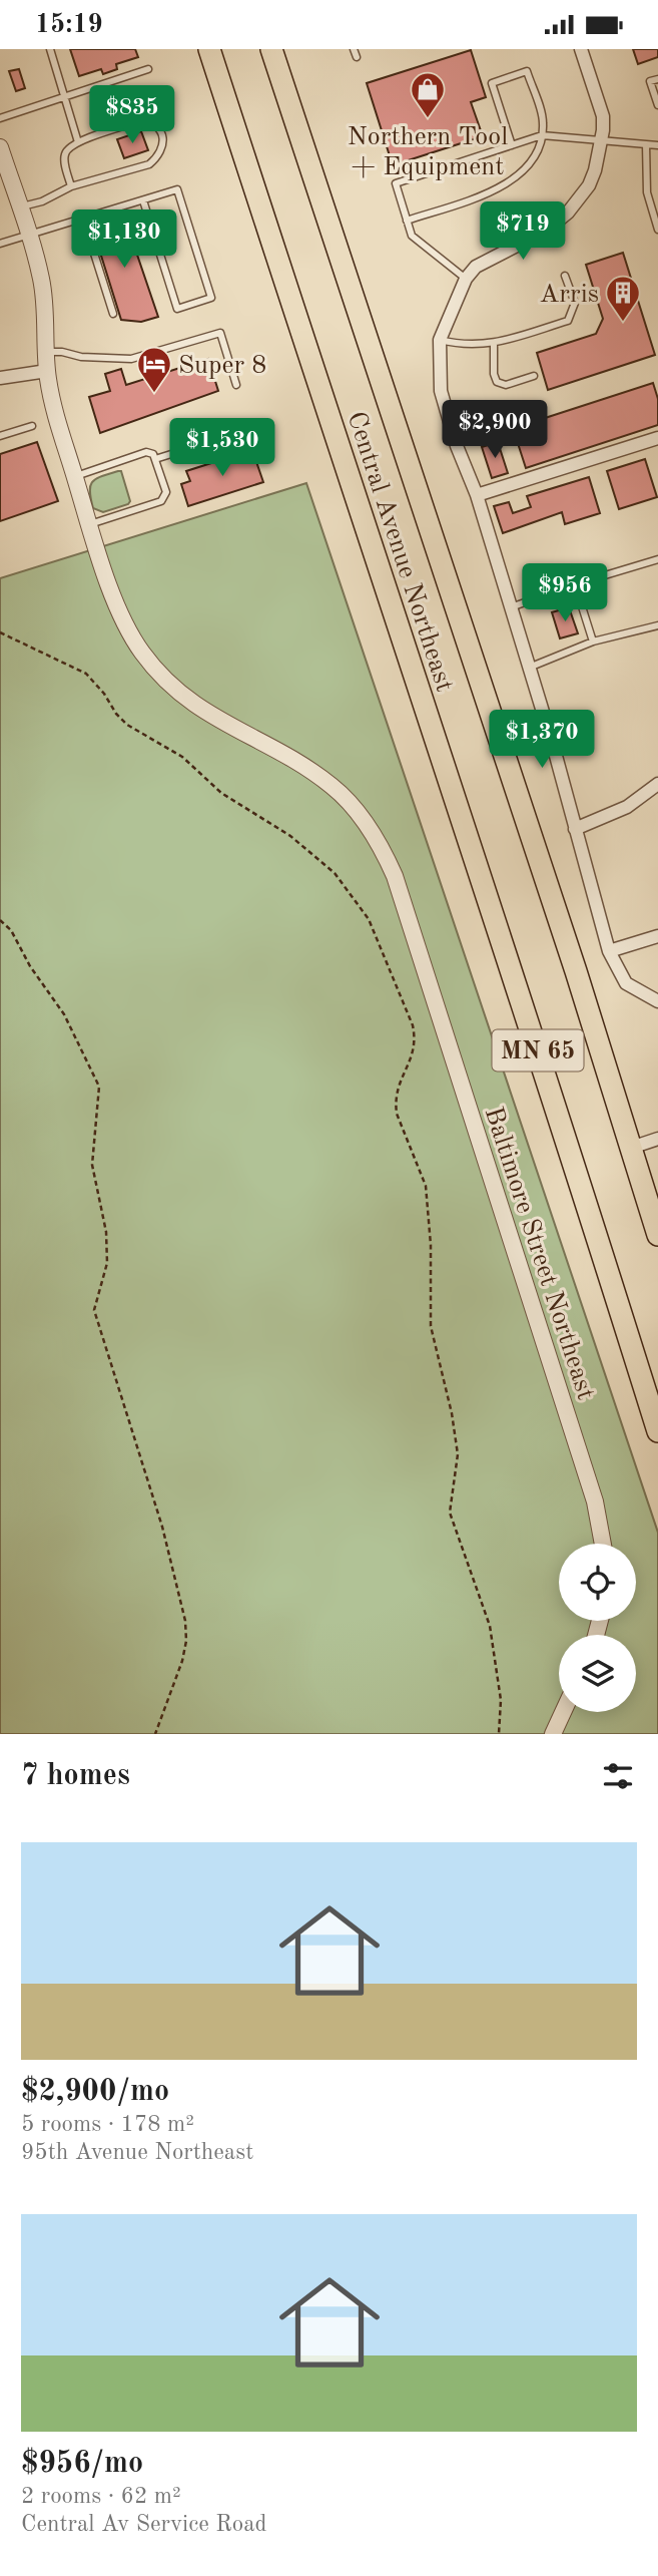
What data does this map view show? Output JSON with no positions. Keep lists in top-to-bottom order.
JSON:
{
  "streets": {
    "highway": ["Central Avenue Northeast", "MN 65"],
    "street": ["Baltimore Street Northeast"]
  },
  "places": {
    "shop": ["Northern Tool + Equipment"],
    "building": ["Arris"],
    "hotel": ["Super 8"]
  },
  "page": {
    "status": "15:19",
    "price": [
      "$835",
      "$719",
      "$1,130",
      "$2,900",
      "$1,530",
      "$956",
      "$1,370"
    ],
    "heading": "7 homes",
    "list": [
      {
        "name": "$2,900/mo",
        "note": "5 rooms · 178 m² · 95th Avenue Northeast"
      },
      {
        "name": "$956/mo",
        "note": "2 rooms · 62 m² · Central Av Service Road"
      }
    ]
  }
}
